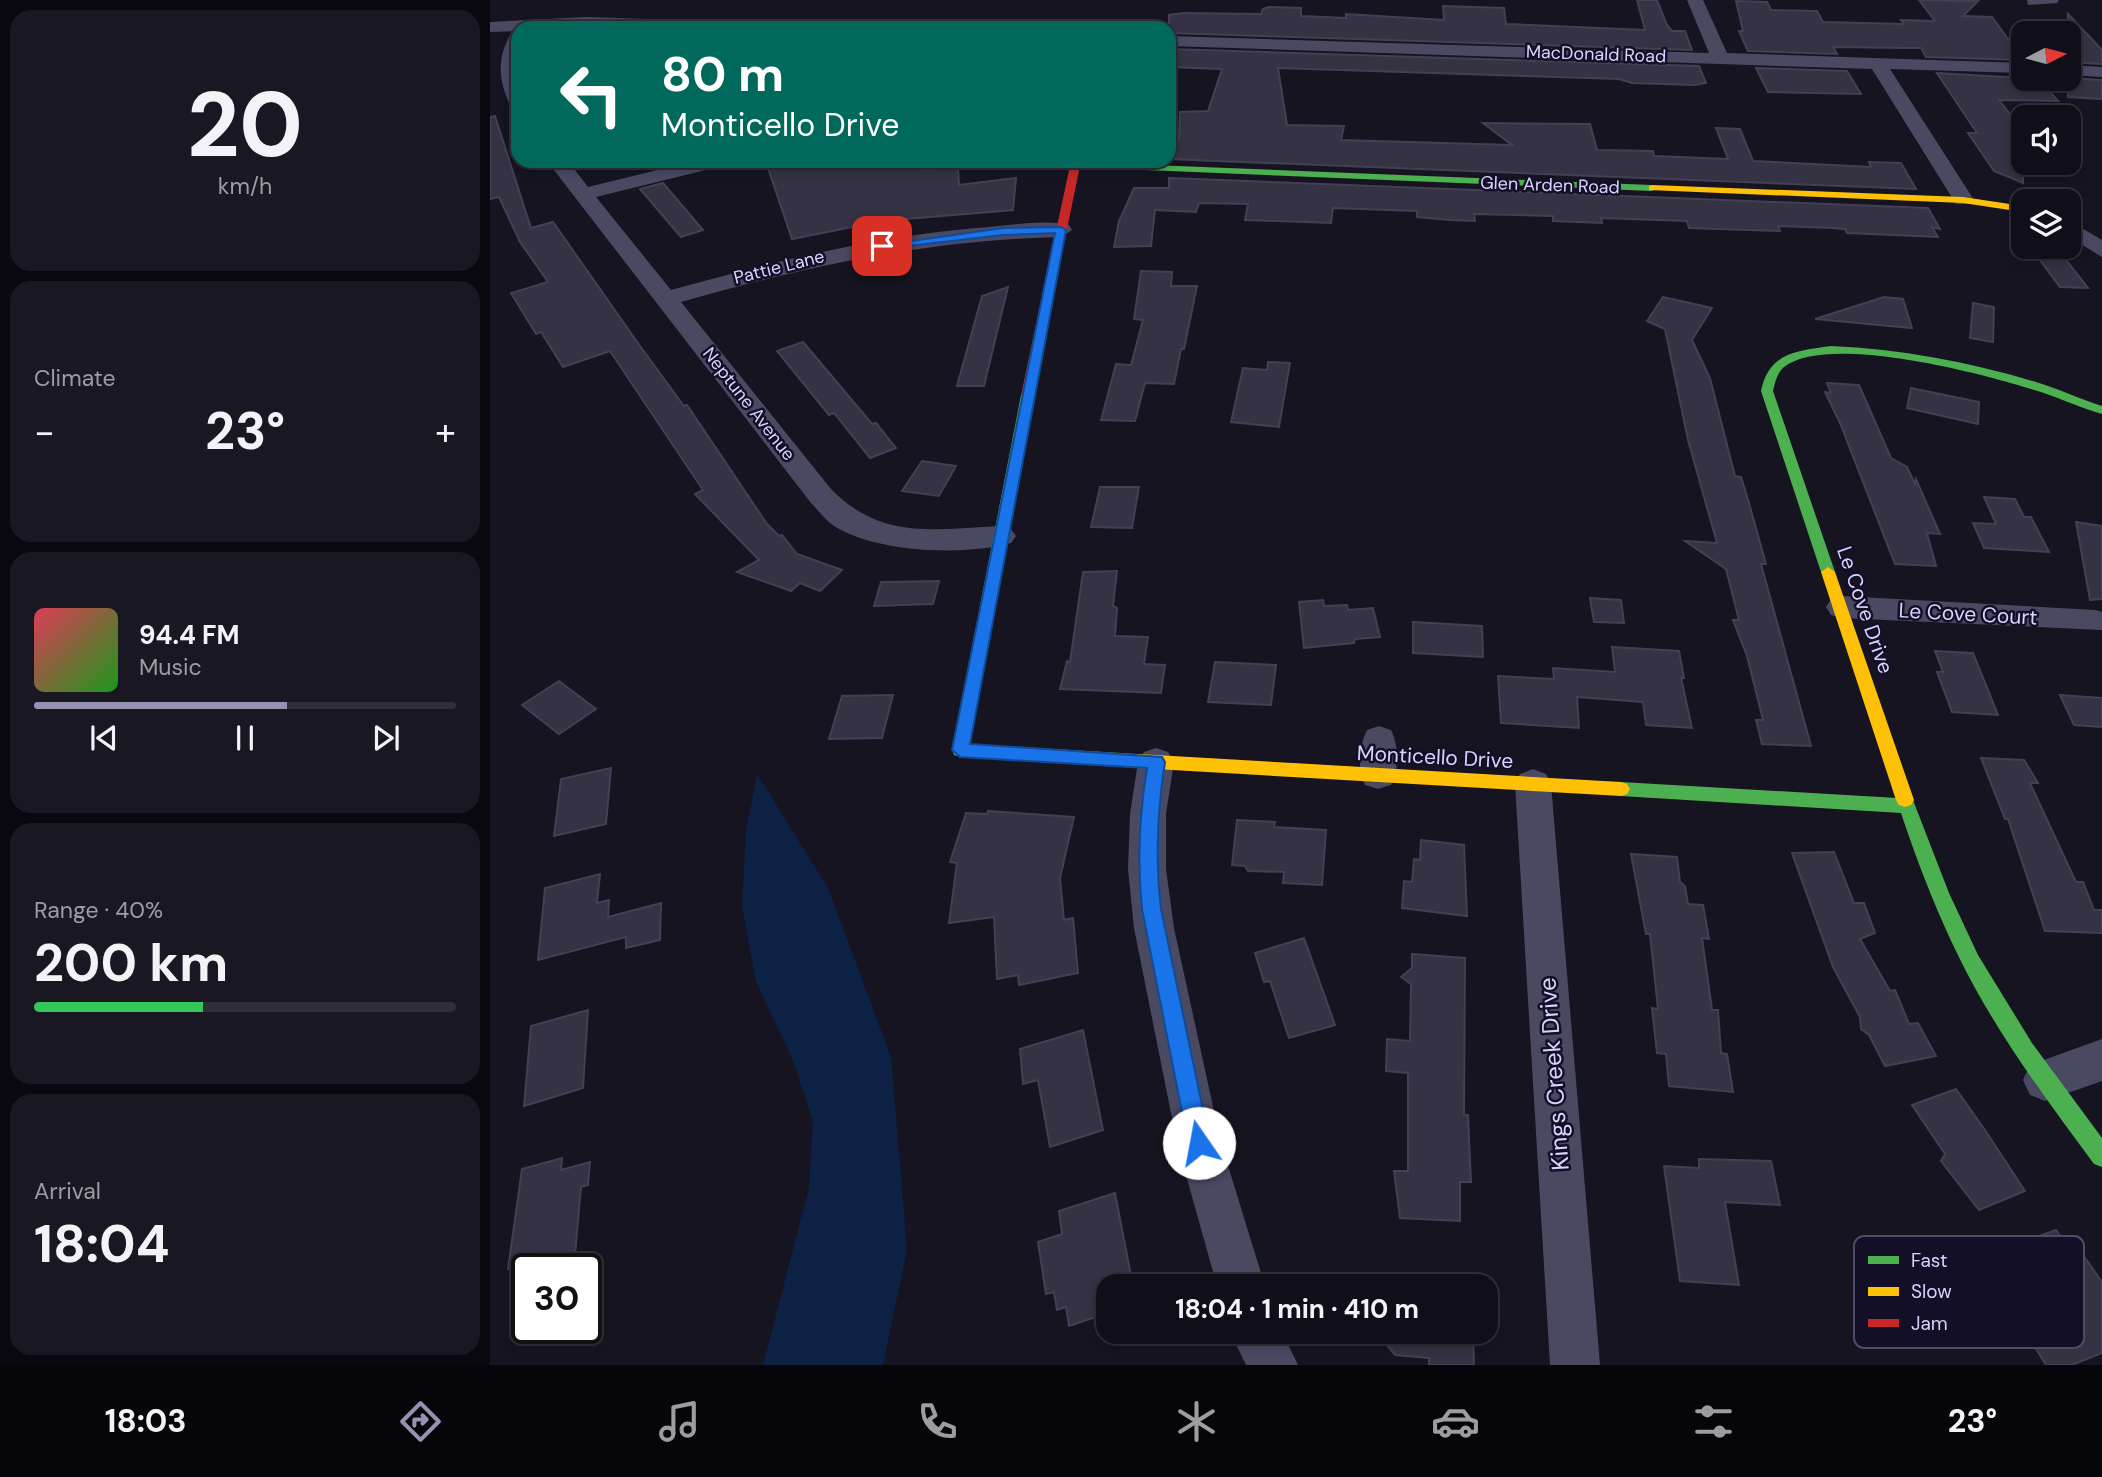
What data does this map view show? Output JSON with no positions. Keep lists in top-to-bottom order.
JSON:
{
  "streets": {
    "street": [
      "MacDonald Road",
      "Glen Arden Road",
      "Pattie Lane",
      "Neptune Avenue",
      "Le Cove Drive",
      "Le Cove Court",
      "Monticello Drive",
      "Kings Creek Drive"
    ]
  },
  "crossings": [
    ["Pattie Lane", "Neptune Avenue"],
    ["Neptune Avenue", "Monticello Drive"],
    ["Le Cove Drive", "Le Cove Court"],
    ["Le Cove Drive", "Monticello Drive"],
    ["Monticello Drive", "Kings Creek Drive"]
  ],
  "legend": ["Fast", "Slow", "Jam"],
  "north": "right",
  "page": {
    "tile": [
      ["20", "km/h"],
      "Climate",
      ["Range · 40%", "200 km"],
      ["Arrival", "18:04"]
    ],
    "turn": ["80 m", "Monticello Drive"],
    "heat": ["−", "23°", "+"],
    "song": ["94.4 FM", "Music"],
    "limit": "30",
    "trip": "18:04 · 1 min · 410 m",
    "tabs": ["18:03", "23°"]
  }
}
